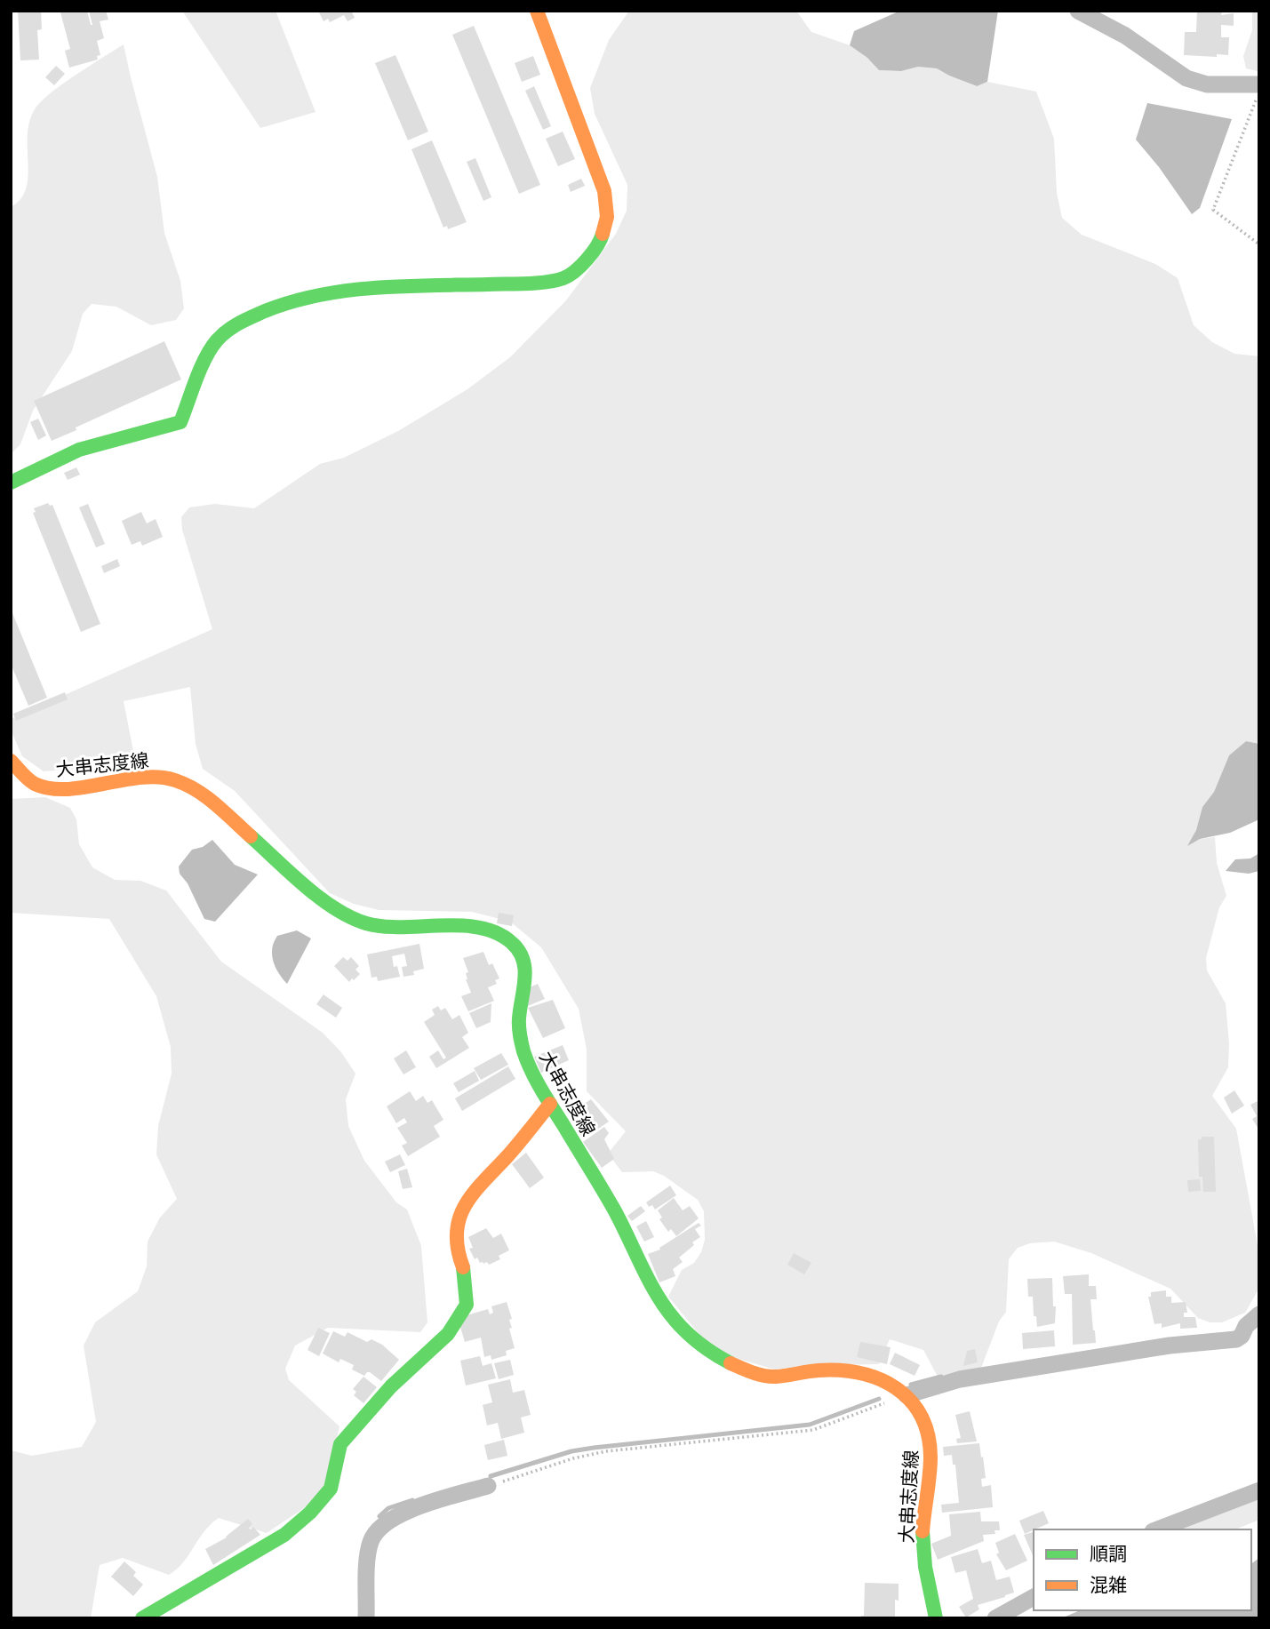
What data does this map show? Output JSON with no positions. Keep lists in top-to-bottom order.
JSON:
{
  "streets": {
    "street": ["大串志度線"]
  },
  "legend": ["順調", "混雑"]
}
